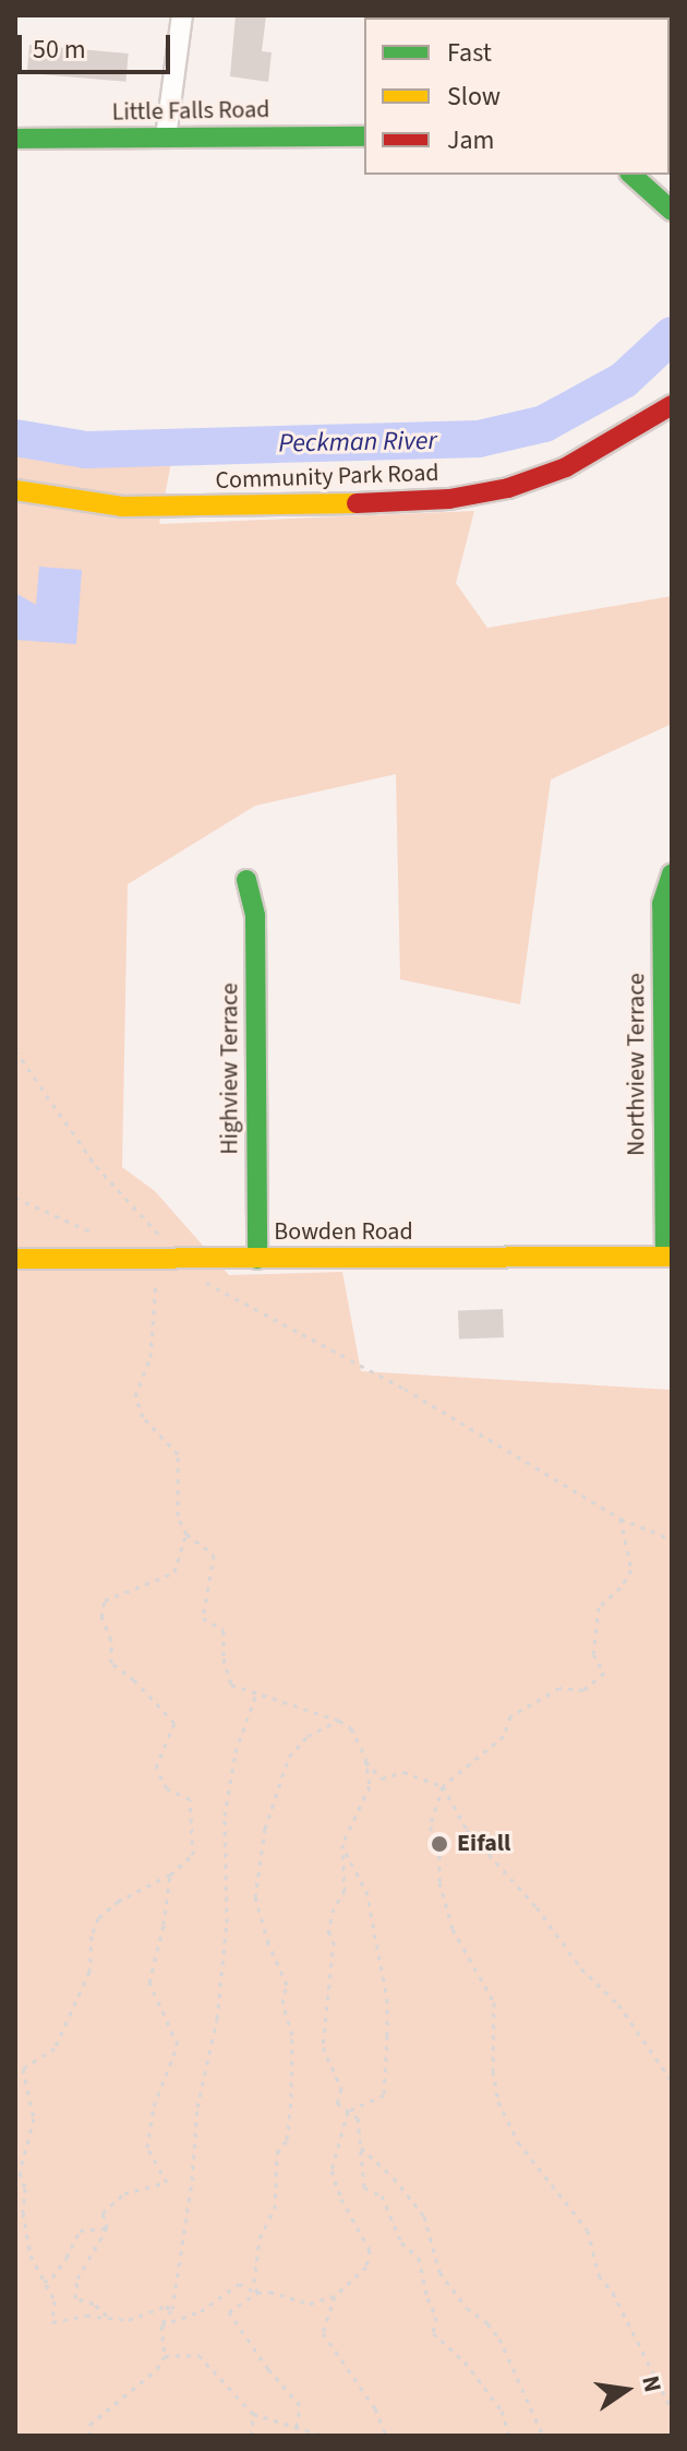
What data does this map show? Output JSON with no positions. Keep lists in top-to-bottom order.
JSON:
{
  "streets": {
    "street": [
      "Little Falls Road",
      "Community Park Road",
      "Northview Terrace",
      "Highview Terrace",
      "Bowden Road"
    ]
  },
  "crossings": [
    ["Northview Terrace", "Bowden Road"],
    ["Highview Terrace", "Bowden Road"]
  ],
  "water": ["Peckman River"],
  "places": ["Eifall"],
  "legend": ["Fast", "Slow", "Jam"],
  "scale_bar": "50 m",
  "north": "right"
}
